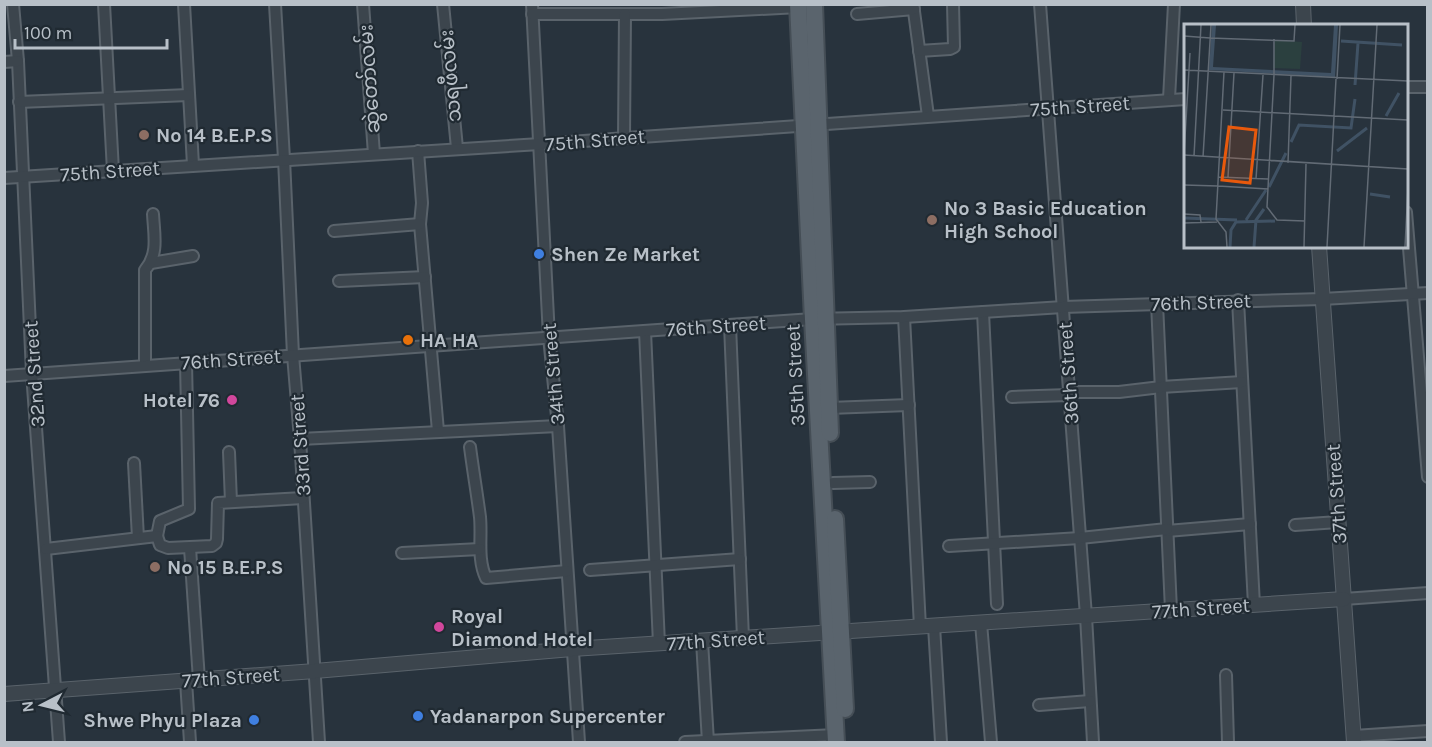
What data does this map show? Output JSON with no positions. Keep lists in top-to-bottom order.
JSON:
{
  "streets": {
    "main road": ["35th Street"],
    "street": [
      "သရဖီလမ်း",
      "ဆွဲတော်လမ်း",
      "75th Street",
      "76th Street",
      "36th Street",
      "32nd Street",
      "34th Street",
      "33rd Street",
      "37th Street",
      "77th Street"
    ]
  },
  "crossings": [
    ["သရဖီလမ်း", "75th Street"],
    ["ဆွဲတော်လမ်း", "75th Street"],
    ["75th Street", "36th Street"],
    ["75th Street", "32nd Street"],
    ["75th Street", "34th Street"],
    ["75th Street", "35th Street"],
    ["75th Street", "33rd Street"],
    ["76th Street", "36th Street"],
    ["76th Street", "32nd Street"],
    ["76th Street", "34th Street"],
    ["76th Street", "35th Street"],
    ["76th Street", "33rd Street"],
    ["76th Street", "37th Street"],
    ["36th Street", "77th Street"],
    ["32nd Street", "77th Street"],
    ["34th Street", "77th Street"],
    ["35th Street", "77th Street"],
    ["33rd Street", "77th Street"],
    ["37th Street", "77th Street"]
  ],
  "places": [
    "No 14 B.E.P.S",
    "No 3 Basic Education High School",
    "Shen Ze Market",
    "HA HA",
    "Hotel 76",
    "No 15 B.E.P.S",
    "Royal Diamond Hotel",
    "Yadanarpon Supercenter",
    "Shwe Phyu Plaza"
  ],
  "scale_bar": "100 m",
  "north": "left"
}
